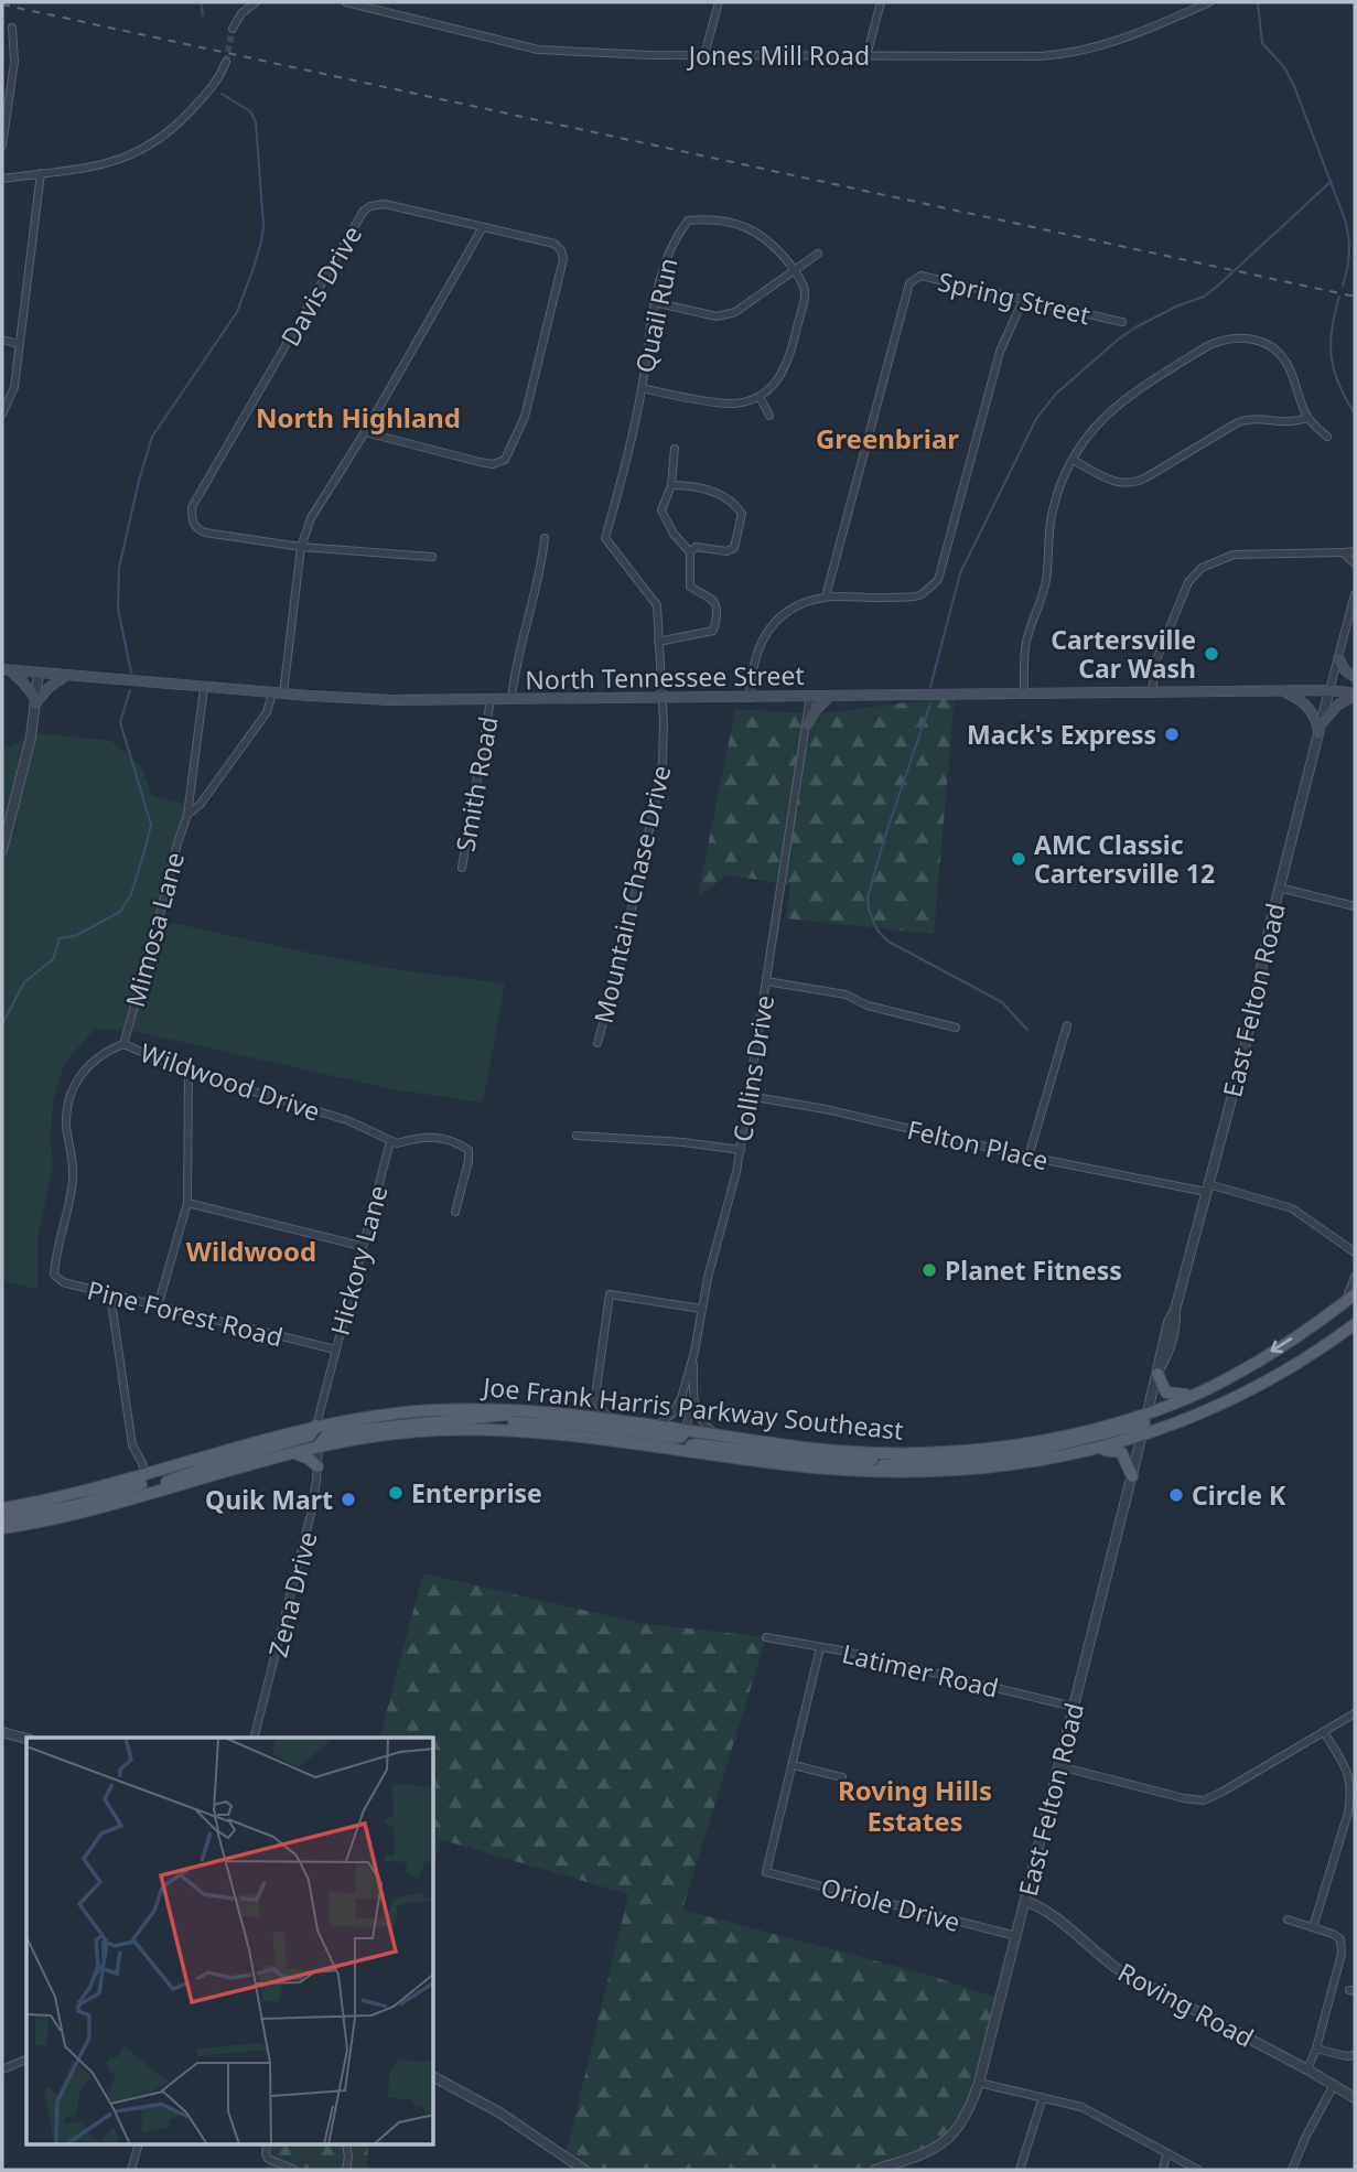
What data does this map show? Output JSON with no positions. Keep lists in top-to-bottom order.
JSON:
{
  "streets": {
    "main road": ["North Tennessee Street", "Joe Frank Harris Parkway Southeast"],
    "street": [
      "Jones Mill Road",
      "Davis Drive",
      "Spring Street",
      "Quail Run",
      "Smith Road",
      "Mountain Chase Drive",
      "Mimosa Lane",
      "East Felton Road",
      "Collins Drive",
      "Wildwood Drive",
      "Felton Place",
      "Hickory Lane",
      "Pine Forest Road",
      "Zena Drive",
      "Latimer Road",
      "Oriole Drive",
      "Roving Road"
    ]
  },
  "crossings": [
    ["Quail Run", "North Tennessee Street"],
    ["Quail Run", "Mountain Chase Drive"],
    ["North Tennessee Street", "Smith Road"],
    ["North Tennessee Street", "Mountain Chase Drive"],
    ["North Tennessee Street", "Mimosa Lane"],
    ["North Tennessee Street", "East Felton Road"],
    ["North Tennessee Street", "Collins Drive"],
    ["Mimosa Lane", "Wildwood Drive"],
    ["East Felton Road", "Felton Place"],
    ["East Felton Road", "Joe Frank Harris Parkway Southeast"],
    ["East Felton Road", "Latimer Road"],
    ["East Felton Road", "Oriole Drive"],
    ["East Felton Road", "Roving Road"],
    ["Collins Drive", "Felton Place"],
    ["Collins Drive", "Joe Frank Harris Parkway Southeast"],
    ["Wildwood Drive", "Hickory Lane"],
    ["Wildwood Drive", "Pine Forest Road"],
    ["Hickory Lane", "Pine Forest Road"],
    ["Hickory Lane", "Joe Frank Harris Parkway Southeast"],
    ["Joe Frank Harris Parkway Southeast", "Zena Drive"]
  ],
  "districts": [
    "North Highland",
    "Greenbriar",
    "Wildwood",
    "Roving Hills Estates"
  ],
  "places": [
    "Cartersville Car Wash",
    "Mack's Express",
    "AMC Classic Cartersville 12",
    "Planet Fitness",
    "Enterprise",
    "Circle K",
    "Quik Mart"
  ]
}
